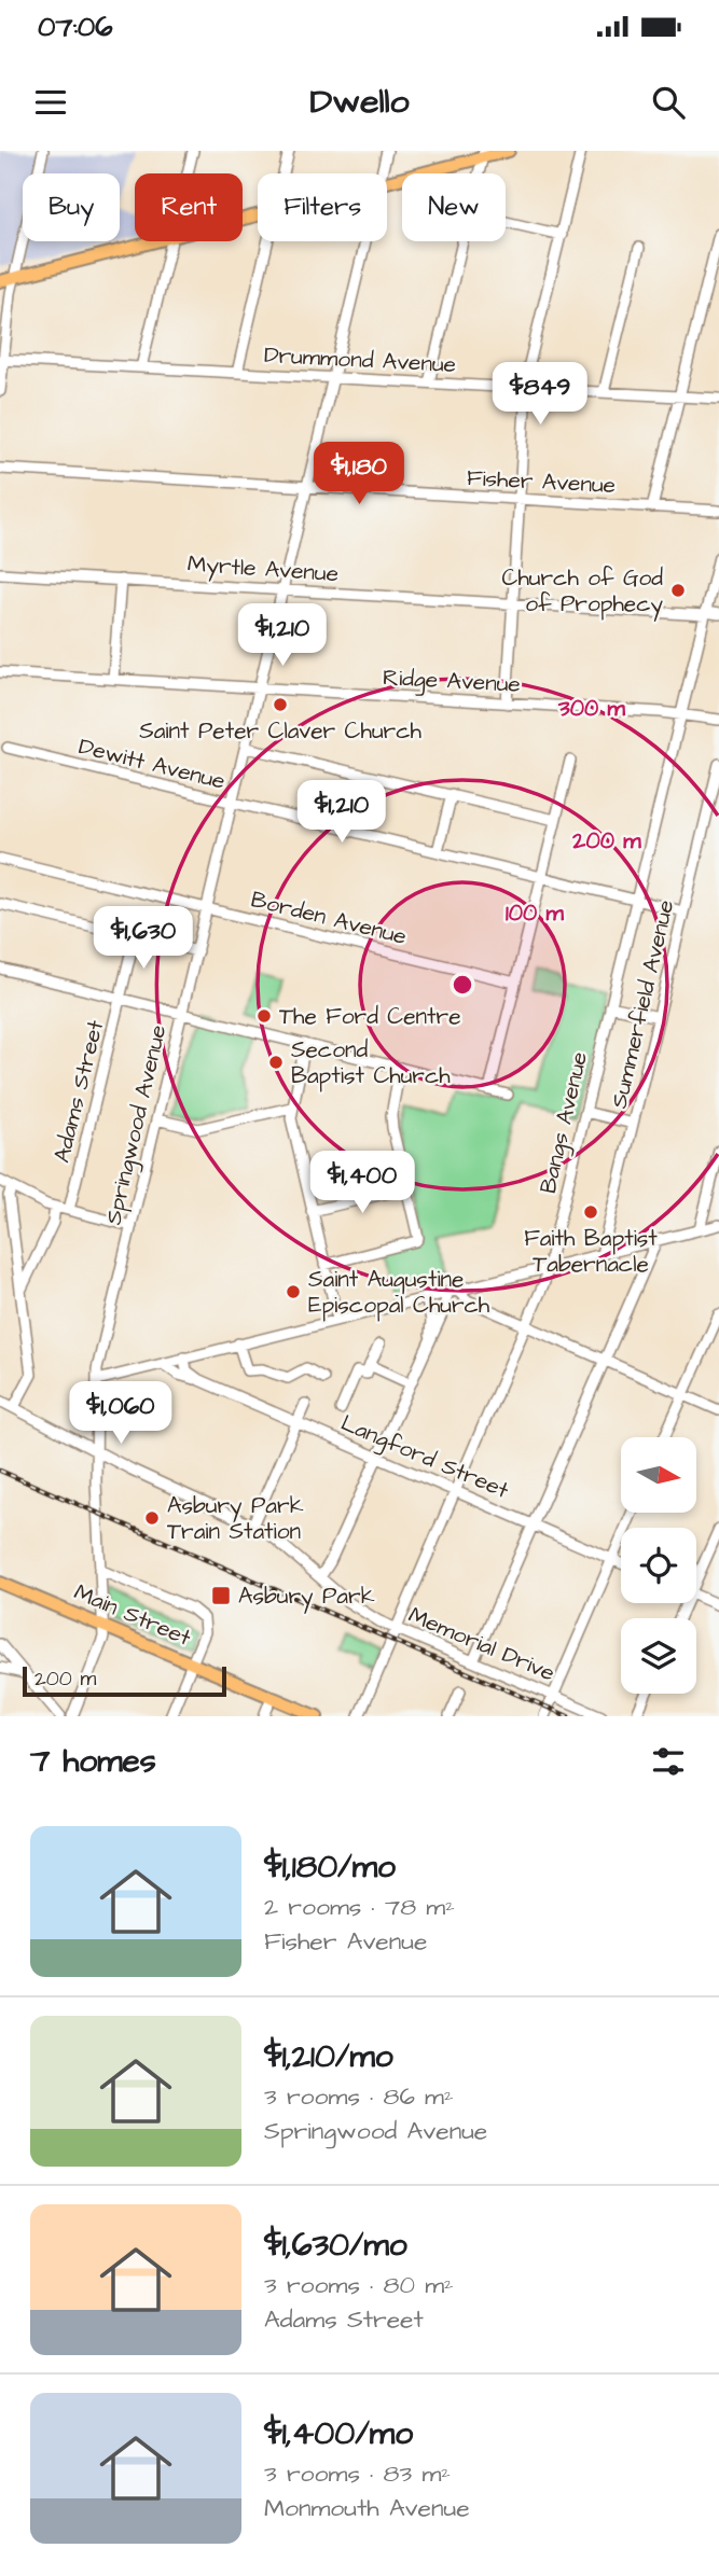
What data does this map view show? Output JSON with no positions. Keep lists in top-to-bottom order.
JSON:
{
  "streets": {
    "main road": ["Main Street"],
    "street": [
      "Drummond Avenue",
      "Fisher Avenue",
      "Myrtle Avenue",
      "Ridge Avenue",
      "Dewitt Avenue",
      "Borden Avenue",
      "Summerfield Avenue",
      "Adams Street",
      "Bangs Avenue",
      "Springwood Avenue",
      "Langford Street",
      "Memorial Drive"
    ]
  },
  "crossings": [
    ["Drummond Avenue", "Springwood Avenue"],
    ["Fisher Avenue", "Springwood Avenue"],
    ["Myrtle Avenue", "Bangs Avenue"],
    ["Myrtle Avenue", "Springwood Avenue"],
    ["Ridge Avenue", "Bangs Avenue"],
    ["Ridge Avenue", "Springwood Avenue"],
    ["Dewitt Avenue", "Summerfield Avenue"],
    ["Dewitt Avenue", "Bangs Avenue"],
    ["Dewitt Avenue", "Springwood Avenue"],
    ["Borden Avenue", "Springwood Avenue"],
    ["Bangs Avenue", "Langford Street"],
    ["Bangs Avenue", "Memorial Drive"],
    ["Springwood Avenue", "Main Street"],
    ["Springwood Avenue", "Memorial Drive"]
  ],
  "places": {
    "other": [
      "Church of God of Prophecy",
      "Saint Peter Claver Church",
      "The Ford Centre",
      "Second Baptist Church",
      "Faith Baptist Tabernacle",
      "Saint Augustine Episcopal Church",
      "Asbury Park Train Station"
    ],
    "transit": ["Asbury Park"]
  },
  "scale_bar": "200 m",
  "north": "right",
  "page": {
    "status": "07:06",
    "header": "Dwello",
    "chip": [
      "Buy",
      "Rent",
      "Filters",
      "New"
    ],
    "price": [
      "$849",
      "$1,180",
      "$1,210",
      "$1,210",
      "$1,630",
      "$1,400",
      "$1,060"
    ],
    "scale": "200 m",
    "heading": "7 homes",
    "list": [
      {
        "name": "$1,180/mo",
        "note": "2 rooms · 78 m² · Fisher Avenue"
      },
      {
        "name": "$1,210/mo",
        "note": "3 rooms · 86 m² · Springwood Avenue"
      },
      {
        "name": "$1,630/mo",
        "note": "3 rooms · 80 m² · Adams Street"
      },
      {
        "name": "$1,400/mo",
        "note": "3 rooms · 83 m² · Monmouth Avenue"
      }
    ]
  },
  "rings": ["300 m", "200 m", "100 m"]
}
